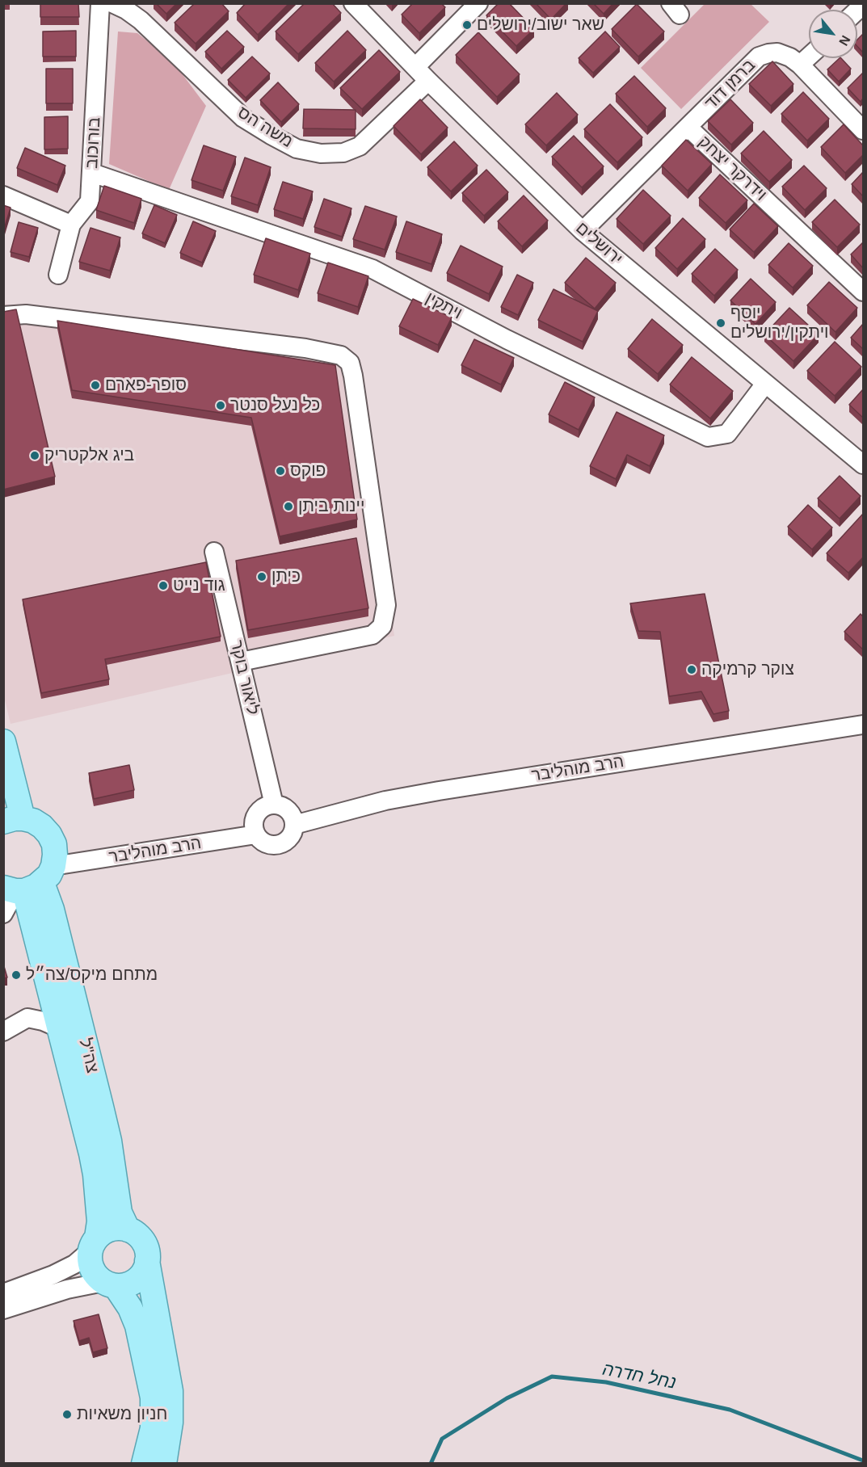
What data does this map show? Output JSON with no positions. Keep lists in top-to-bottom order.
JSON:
{
  "streets": {
    "main road": ["צה\"ל"],
    "street": [
      "ברמן דוד",
      "משה הס",
      "בורוכוב",
      "וידרקר יצחק",
      "ירושלים",
      "ויתקין",
      "ליאור בוקר",
      "הרב מוהליבר"
    ]
  },
  "crossings": [
    ["ברמן דוד", "וידרקר יצחק"],
    ["משה הס", "ירושלים"],
    ["בורוכוב", "ויתקין"],
    ["וידרקר יצחק", "ירושלים"],
    ["ירושלים", "ויתקין"],
    ["ליאור בוקר", "הרב מוהליבר"],
    ["הרב מוהליבר", "צה\"ל"]
  ],
  "water": ["נחל חדרה"],
  "places": [
    "שאר ישוב/ירושלים",
    "יוסף ויתקין/ירושלים",
    "סופר-פארם",
    "כל נעל סנטר",
    "ביג אלקטריק",
    "פוקס",
    "יינות ביתן",
    "כיתן",
    "גוד נייט",
    "צוקר קרמיקה",
    "מתחם מיקס/צה״ל",
    "חניון משאיות"
  ],
  "north": "bottom right"
}
